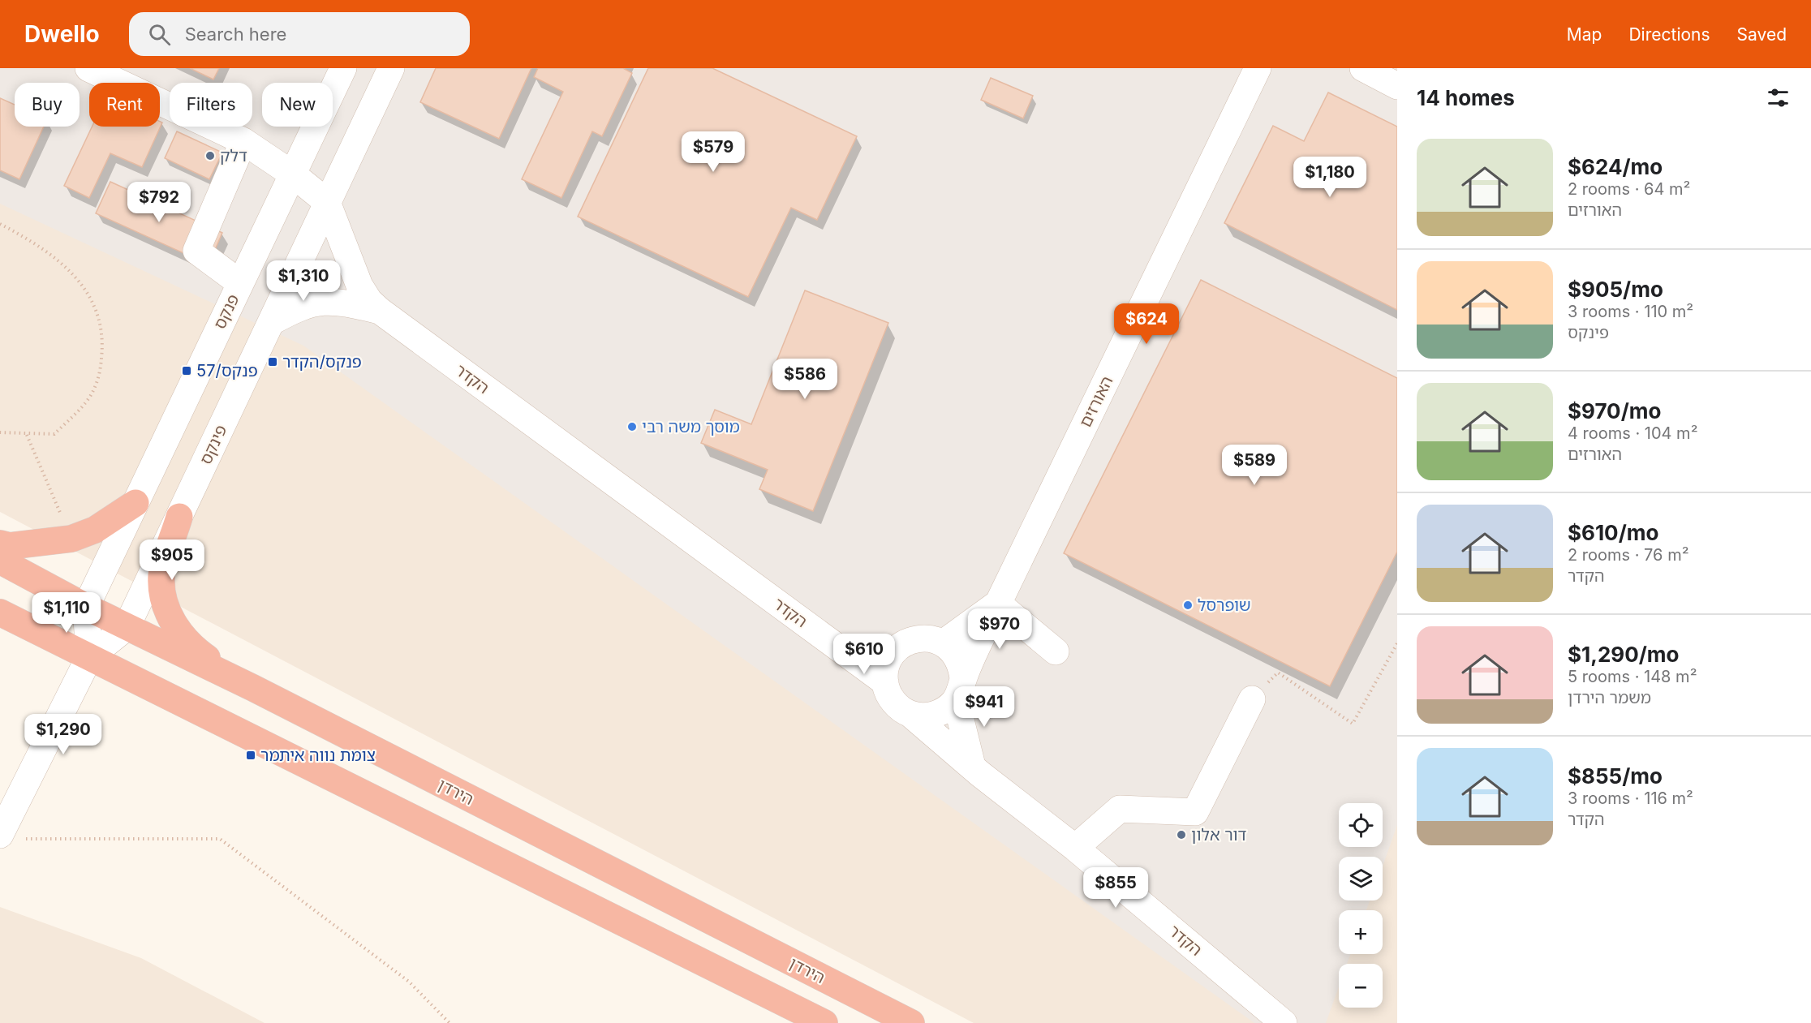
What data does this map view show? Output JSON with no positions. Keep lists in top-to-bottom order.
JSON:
{
  "streets": {
    "highway": ["הירדן"],
    "street": [
      "פנקס",
      "הקדר",
      "האורזים",
      "פינקס"
    ]
  },
  "crossings": [
    ["הקדר", "האורזים"],
    ["הקדר", "פינקס"],
    ["פינקס", "הירדן"]
  ],
  "places": {
    "other": [
      "דלק",
      "מוסך משה רבי",
      "שופרסל",
      "דור אלון"
    ],
    "transit": ["פנקס/הקדר", "פנקס/57", "צומת נווה איתמר"]
  },
  "page": {
    "header": "Dwello",
    "search": "Search here",
    "nav": ["Map", "Directions", "Saved"],
    "heading": "14 homes",
    "chip": [
      "Buy",
      "Rent",
      "Filters",
      "New"
    ],
    "list": [
      {
        "name": "$624/mo",
        "note": "2 rooms · 64 m² · האורזים"
      },
      {
        "name": "$905/mo",
        "note": "3 rooms · 110 m² · פינקס"
      },
      {
        "name": "$970/mo",
        "note": "4 rooms · 104 m² · האורזים"
      },
      {
        "name": "$610/mo",
        "note": "2 rooms · 76 m² · הקדר"
      },
      {
        "name": "$1,290/mo",
        "note": "5 rooms · 148 m² · משמר הירדן"
      },
      {
        "name": "$855/mo",
        "note": "3 rooms · 116 m² · הקדר"
      }
    ],
    "price": [
      "$579",
      "$1,180",
      "$792",
      "$1,310",
      "$624",
      "$586",
      "$589",
      "$905",
      "$1,110",
      "$970",
      "$610",
      "$941",
      "$1,290",
      "$855"
    ],
    "map_buttons": ["+", "−"]
  }
}
